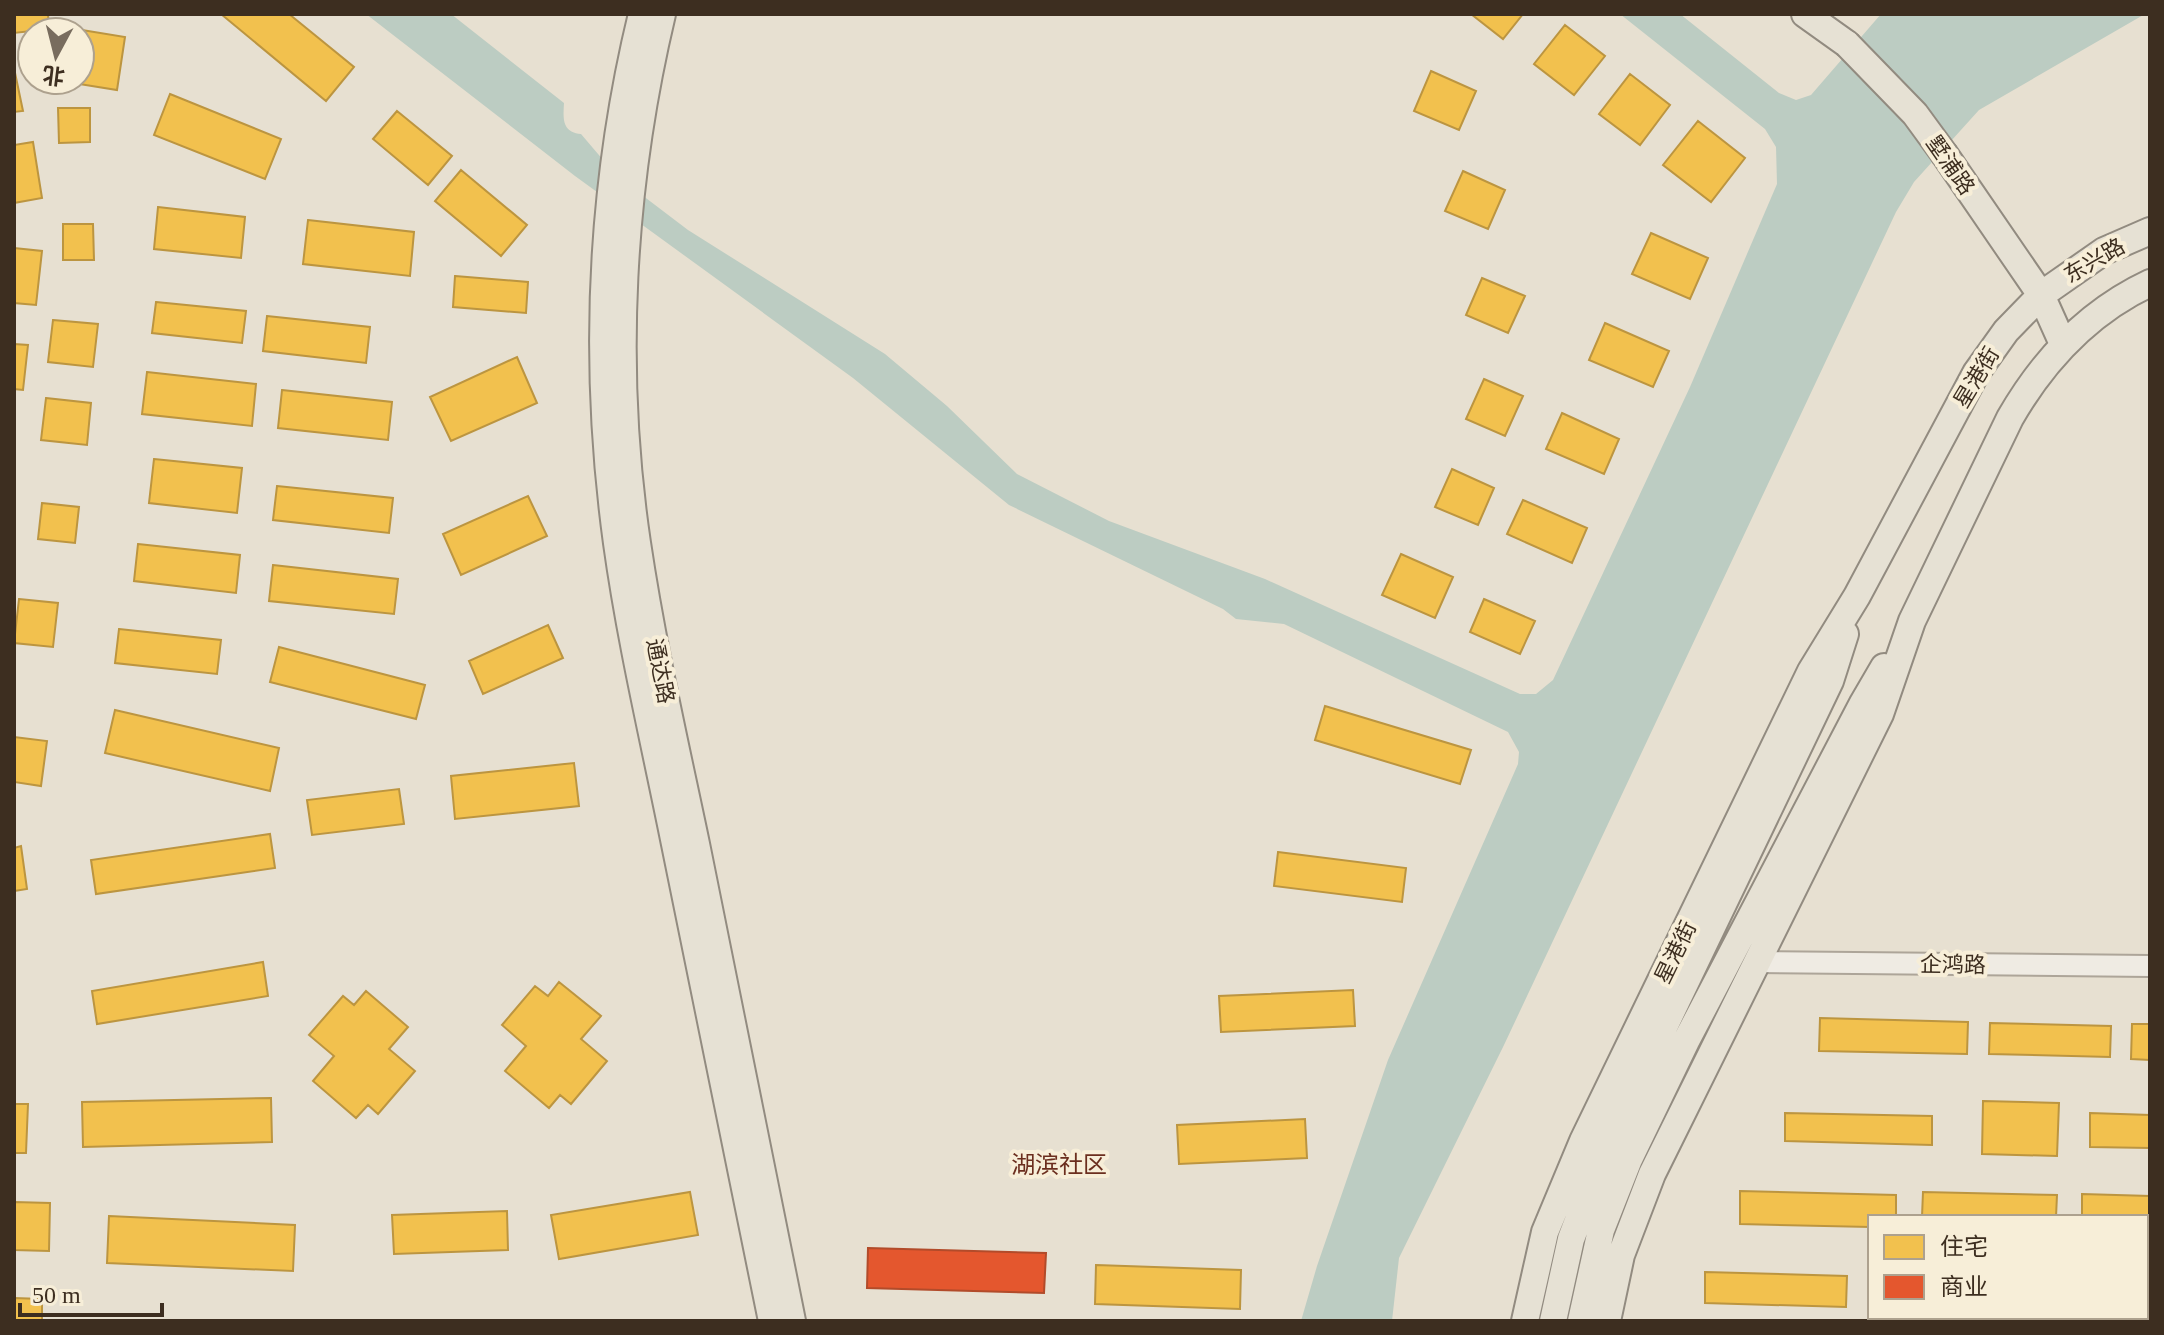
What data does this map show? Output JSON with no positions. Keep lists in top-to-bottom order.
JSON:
{
  "streets": {
    "main road": [
      "墅浦路",
      "东兴路",
      "星港街",
      "通达路"
    ],
    "street": ["企鸿路"]
  },
  "crossings": [
    ["墅浦路", "东兴路"],
    ["墅浦路", "星港街"],
    ["东兴路", "星港街"]
  ],
  "districts": ["湖滨社区"],
  "legend": ["住宅", "商业"],
  "scale_bar": "50 m",
  "north": "bottom"
}
